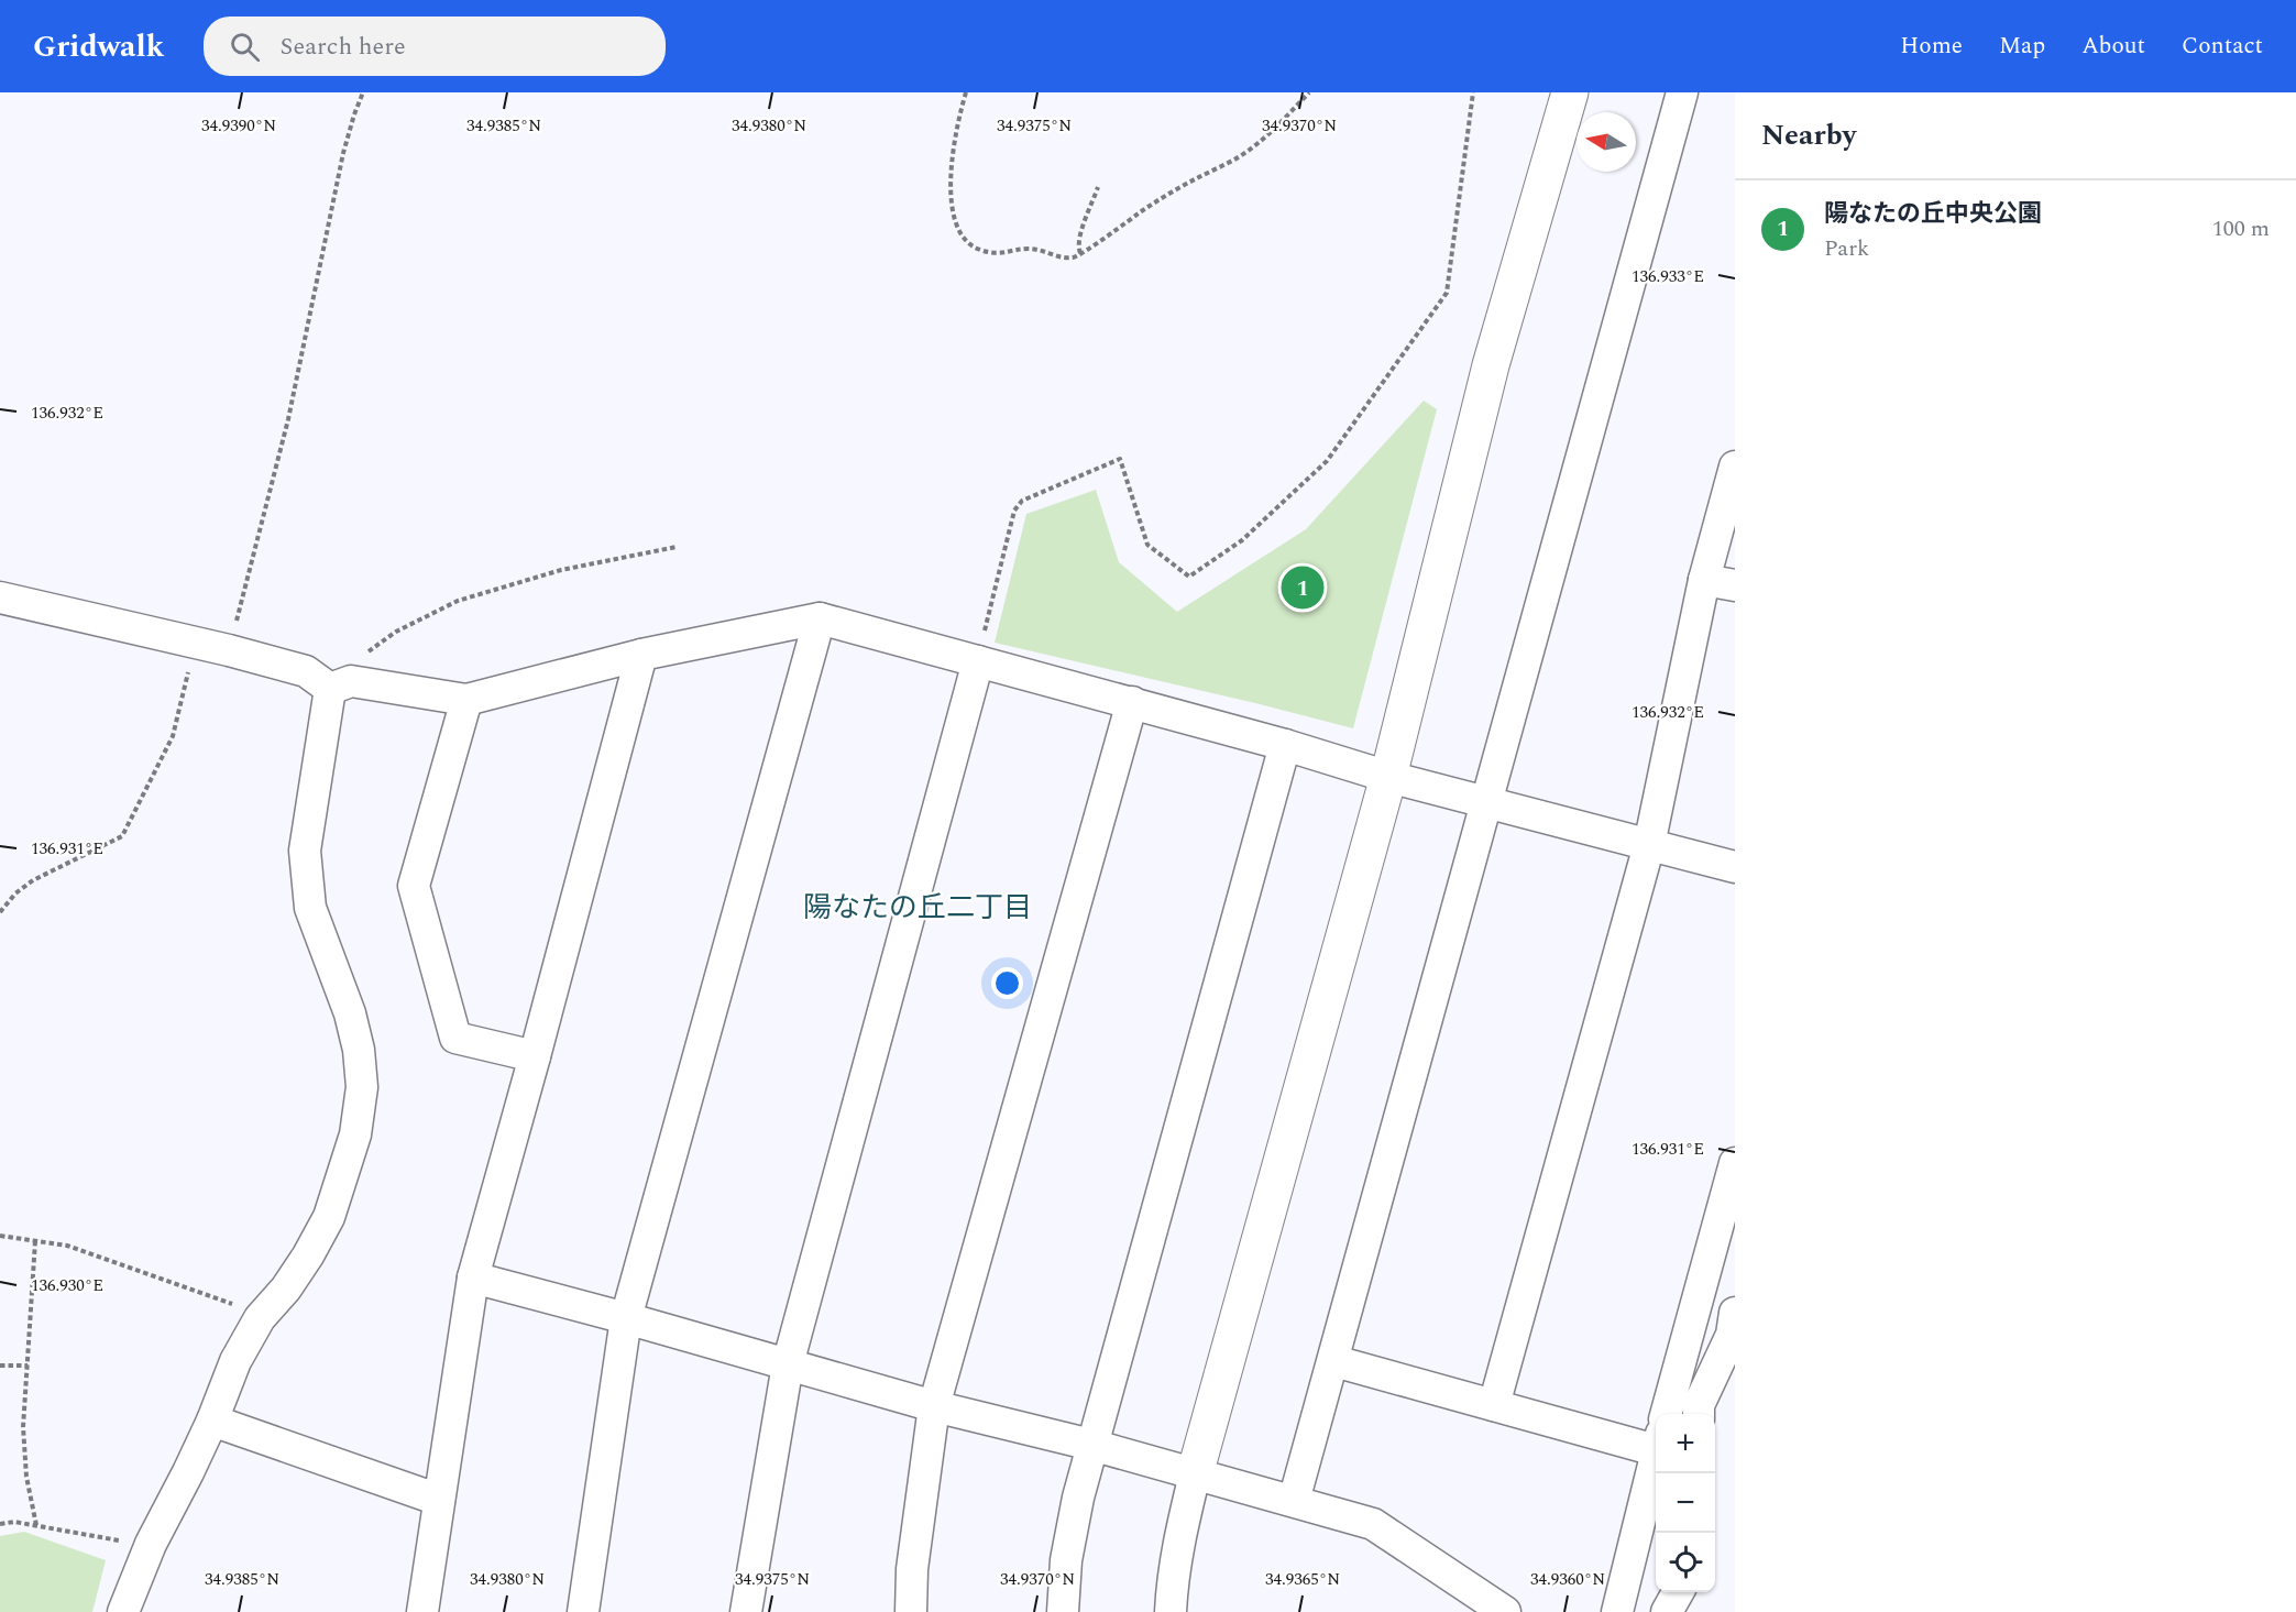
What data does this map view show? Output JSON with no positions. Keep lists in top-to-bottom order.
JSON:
{
  "districts": ["陽なたの丘二丁目"],
  "north": "left",
  "page": {
    "header": "Gridwalk",
    "search": "Search here",
    "nav": [
      "Home",
      "Map",
      "About",
      "Contact"
    ],
    "heading": "Nearby",
    "list": [
      {
        "mark": "1",
        "name": "陽なたの丘中央公園",
        "note": "Park",
        "value": "100 m"
      }
    ],
    "pins": "1",
    "map_buttons": ["+", "−"]
  },
  "coordinates": [
    "34.9390°N",
    "34.9385°N",
    "34.9380°N",
    "34.9375°N",
    "34.9370°N",
    "136.933°E",
    "136.932°E",
    "136.931°E",
    "136.930°E",
    "34.9365°N",
    "34.9360°N"
  ]
}
